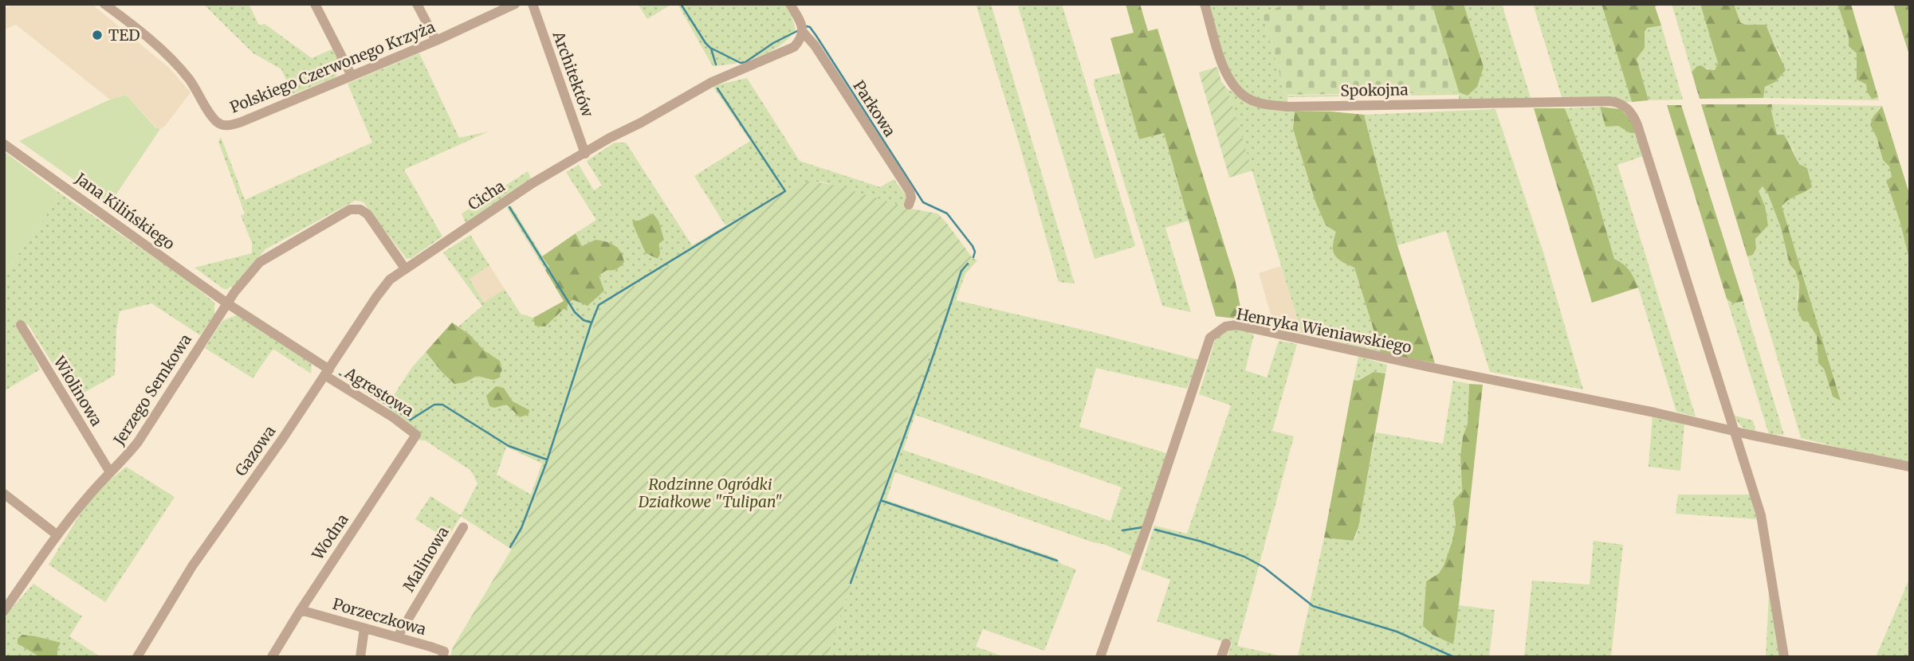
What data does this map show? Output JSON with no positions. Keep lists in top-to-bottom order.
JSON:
{
  "streets": {
    "street": [
      "Polskiego Czerwonego Krzyża",
      "Architektów",
      "Spokojna",
      "Parkowa",
      "Cicha",
      "Jana Kilińskiego",
      "Henryka Wieniawskiego",
      "Jerzego Semkowa",
      "Wiolinowa",
      "Agrestowa",
      "Gazowa",
      "Wodna",
      "Malinowa",
      "Porzeczkowa"
    ]
  },
  "crossings": [
    ["Architektów", "Cicha"],
    ["Spokojna", "Henryka Wieniawskiego"],
    ["Parkowa", "Cicha"],
    ["Cicha", "Gazowa"],
    ["Jana Kilińskiego", "Jerzego Semkowa"],
    ["Jerzego Semkowa", "Wiolinowa"],
    ["Agrestowa", "Gazowa"],
    ["Agrestowa", "Wodna"],
    ["Wodna", "Porzeczkowa"],
    ["Malinowa", "Porzeczkowa"]
  ],
  "parks": ["Rodzinne Ogródki Działkowe \"Tulipan\""],
  "places": ["TED"]
}
